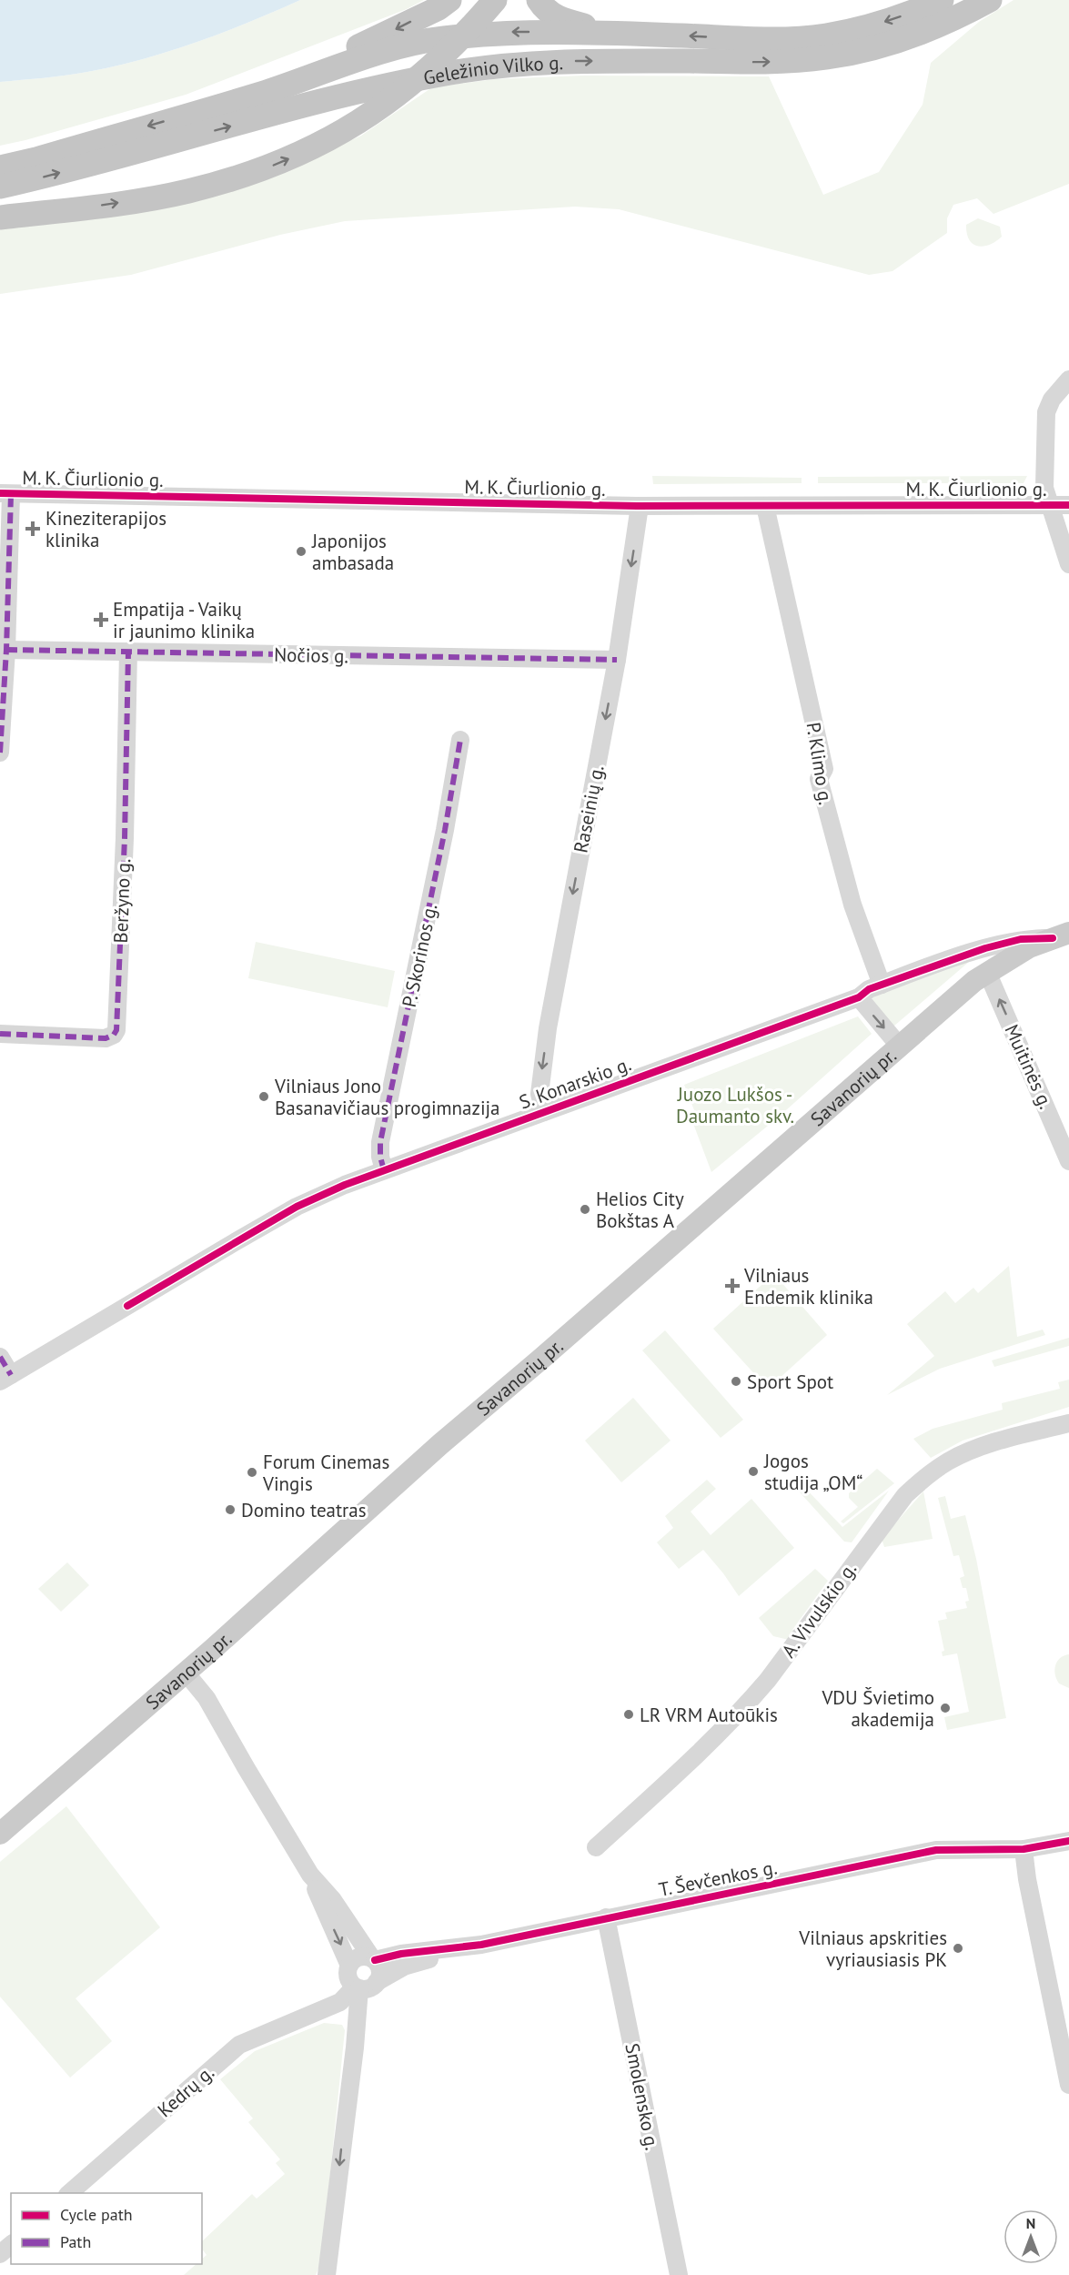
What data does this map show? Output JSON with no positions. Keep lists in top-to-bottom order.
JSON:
{
  "streets": {
    "highway": ["Geležinio Vilko g."],
    "main road": ["Savanorių pr."],
    "street": [
      "M. K. Čiurlionio g.",
      "Nočios g.",
      "P. Klimo g.",
      "Raseinių g.",
      "Beržyno g.",
      "P. Skorinos g.",
      "Muitinės g.",
      "S. Konarskio g.",
      "A. Vivulskio g.",
      "T. Ševčenkos g.",
      "Kedrų g.",
      "Smolensko g."
    ]
  },
  "crossings": [
    ["M. K. Čiurlionio g.", "P. Klimo g."],
    ["M. K. Čiurlionio g.", "Raseinių g."],
    ["Nočios g.", "Raseinių g."],
    ["Nočios g.", "Beržyno g."],
    ["P. Klimo g.", "S. Konarskio g."],
    ["Raseinių g.", "S. Konarskio g."],
    ["P. Skorinos g.", "S. Konarskio g."],
    ["Muitinės g.", "Savanorių pr."],
    ["S. Konarskio g.", "Savanorių pr."],
    ["T. Ševčenkos g.", "Kedrų g."],
    ["T. Ševčenkos g.", "Smolensko g."]
  ],
  "one_way": ["Raseinių g.", "Muitinės g."],
  "parks": ["Juozo Lukšos - Daumanto skv."],
  "places": {
    "health": ["Kineziterapijos klinika", "Empatija - Vaikų ir jaunimo klinika", "Vilniaus Endemik klinika"],
    "other": [
      "Japonijos ambasada",
      "Vilniaus Jono Basanavičiaus progimnazija",
      "Helios City Bokštas A",
      "Sport Spot",
      "Jogos studija „OM“",
      "Forum Cinemas Vingis",
      "Domino teatras",
      "VDU Švietimo akademija",
      "LR VRM Autoūkis",
      "Vilniaus apskrities vyriausiasis PK"
    ]
  },
  "legend": ["Cycle path", "Path"],
  "north": "top"
}
